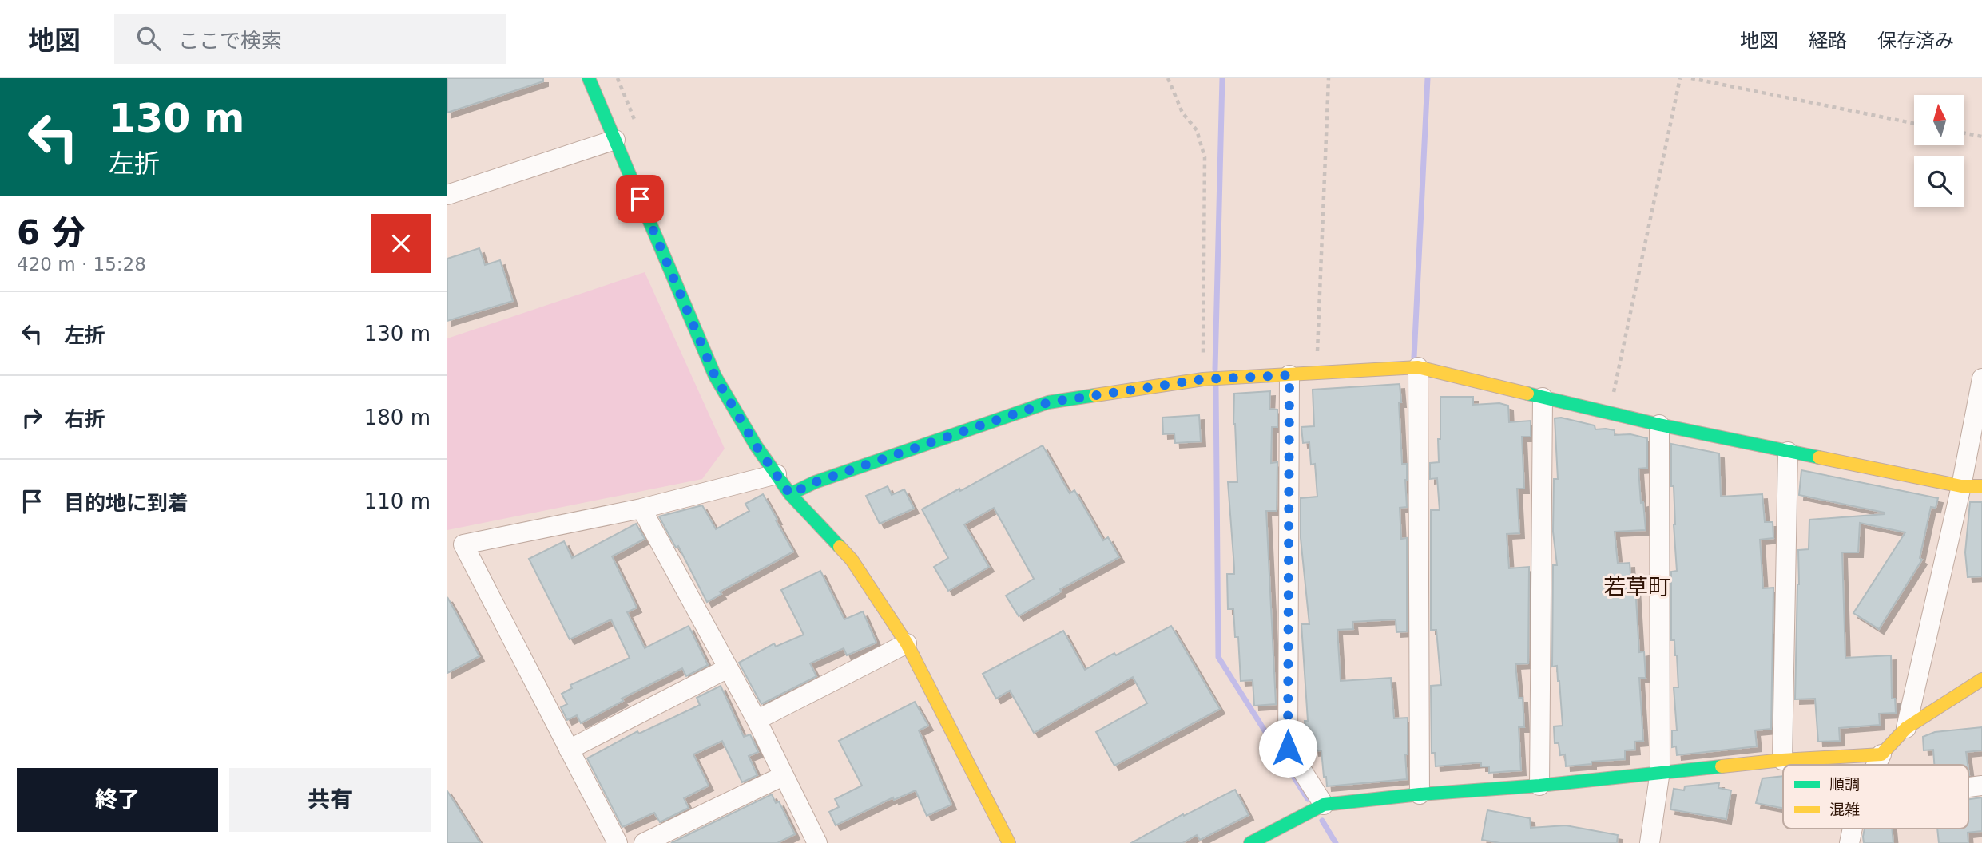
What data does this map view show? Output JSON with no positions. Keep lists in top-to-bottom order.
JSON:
{
  "districts": ["若草町"],
  "legend": ["順調", "混雑"],
  "north": "top",
  "page": {
    "header": "地図",
    "search": "ここで検索",
    "nav": ["地図", "経路", "保存済み"],
    "turn": ["130 m", "左折"],
    "heading": ["6 分", "420 m · 15:28"],
    "list": [
      {
        "name": "左折",
        "value": "130 m"
      },
      {
        "name": "右折",
        "value": "180 m"
      },
      {
        "name": "目的地に到着",
        "value": "110 m"
      }
    ],
    "buttons": ["終了", "共有"]
  }
}
